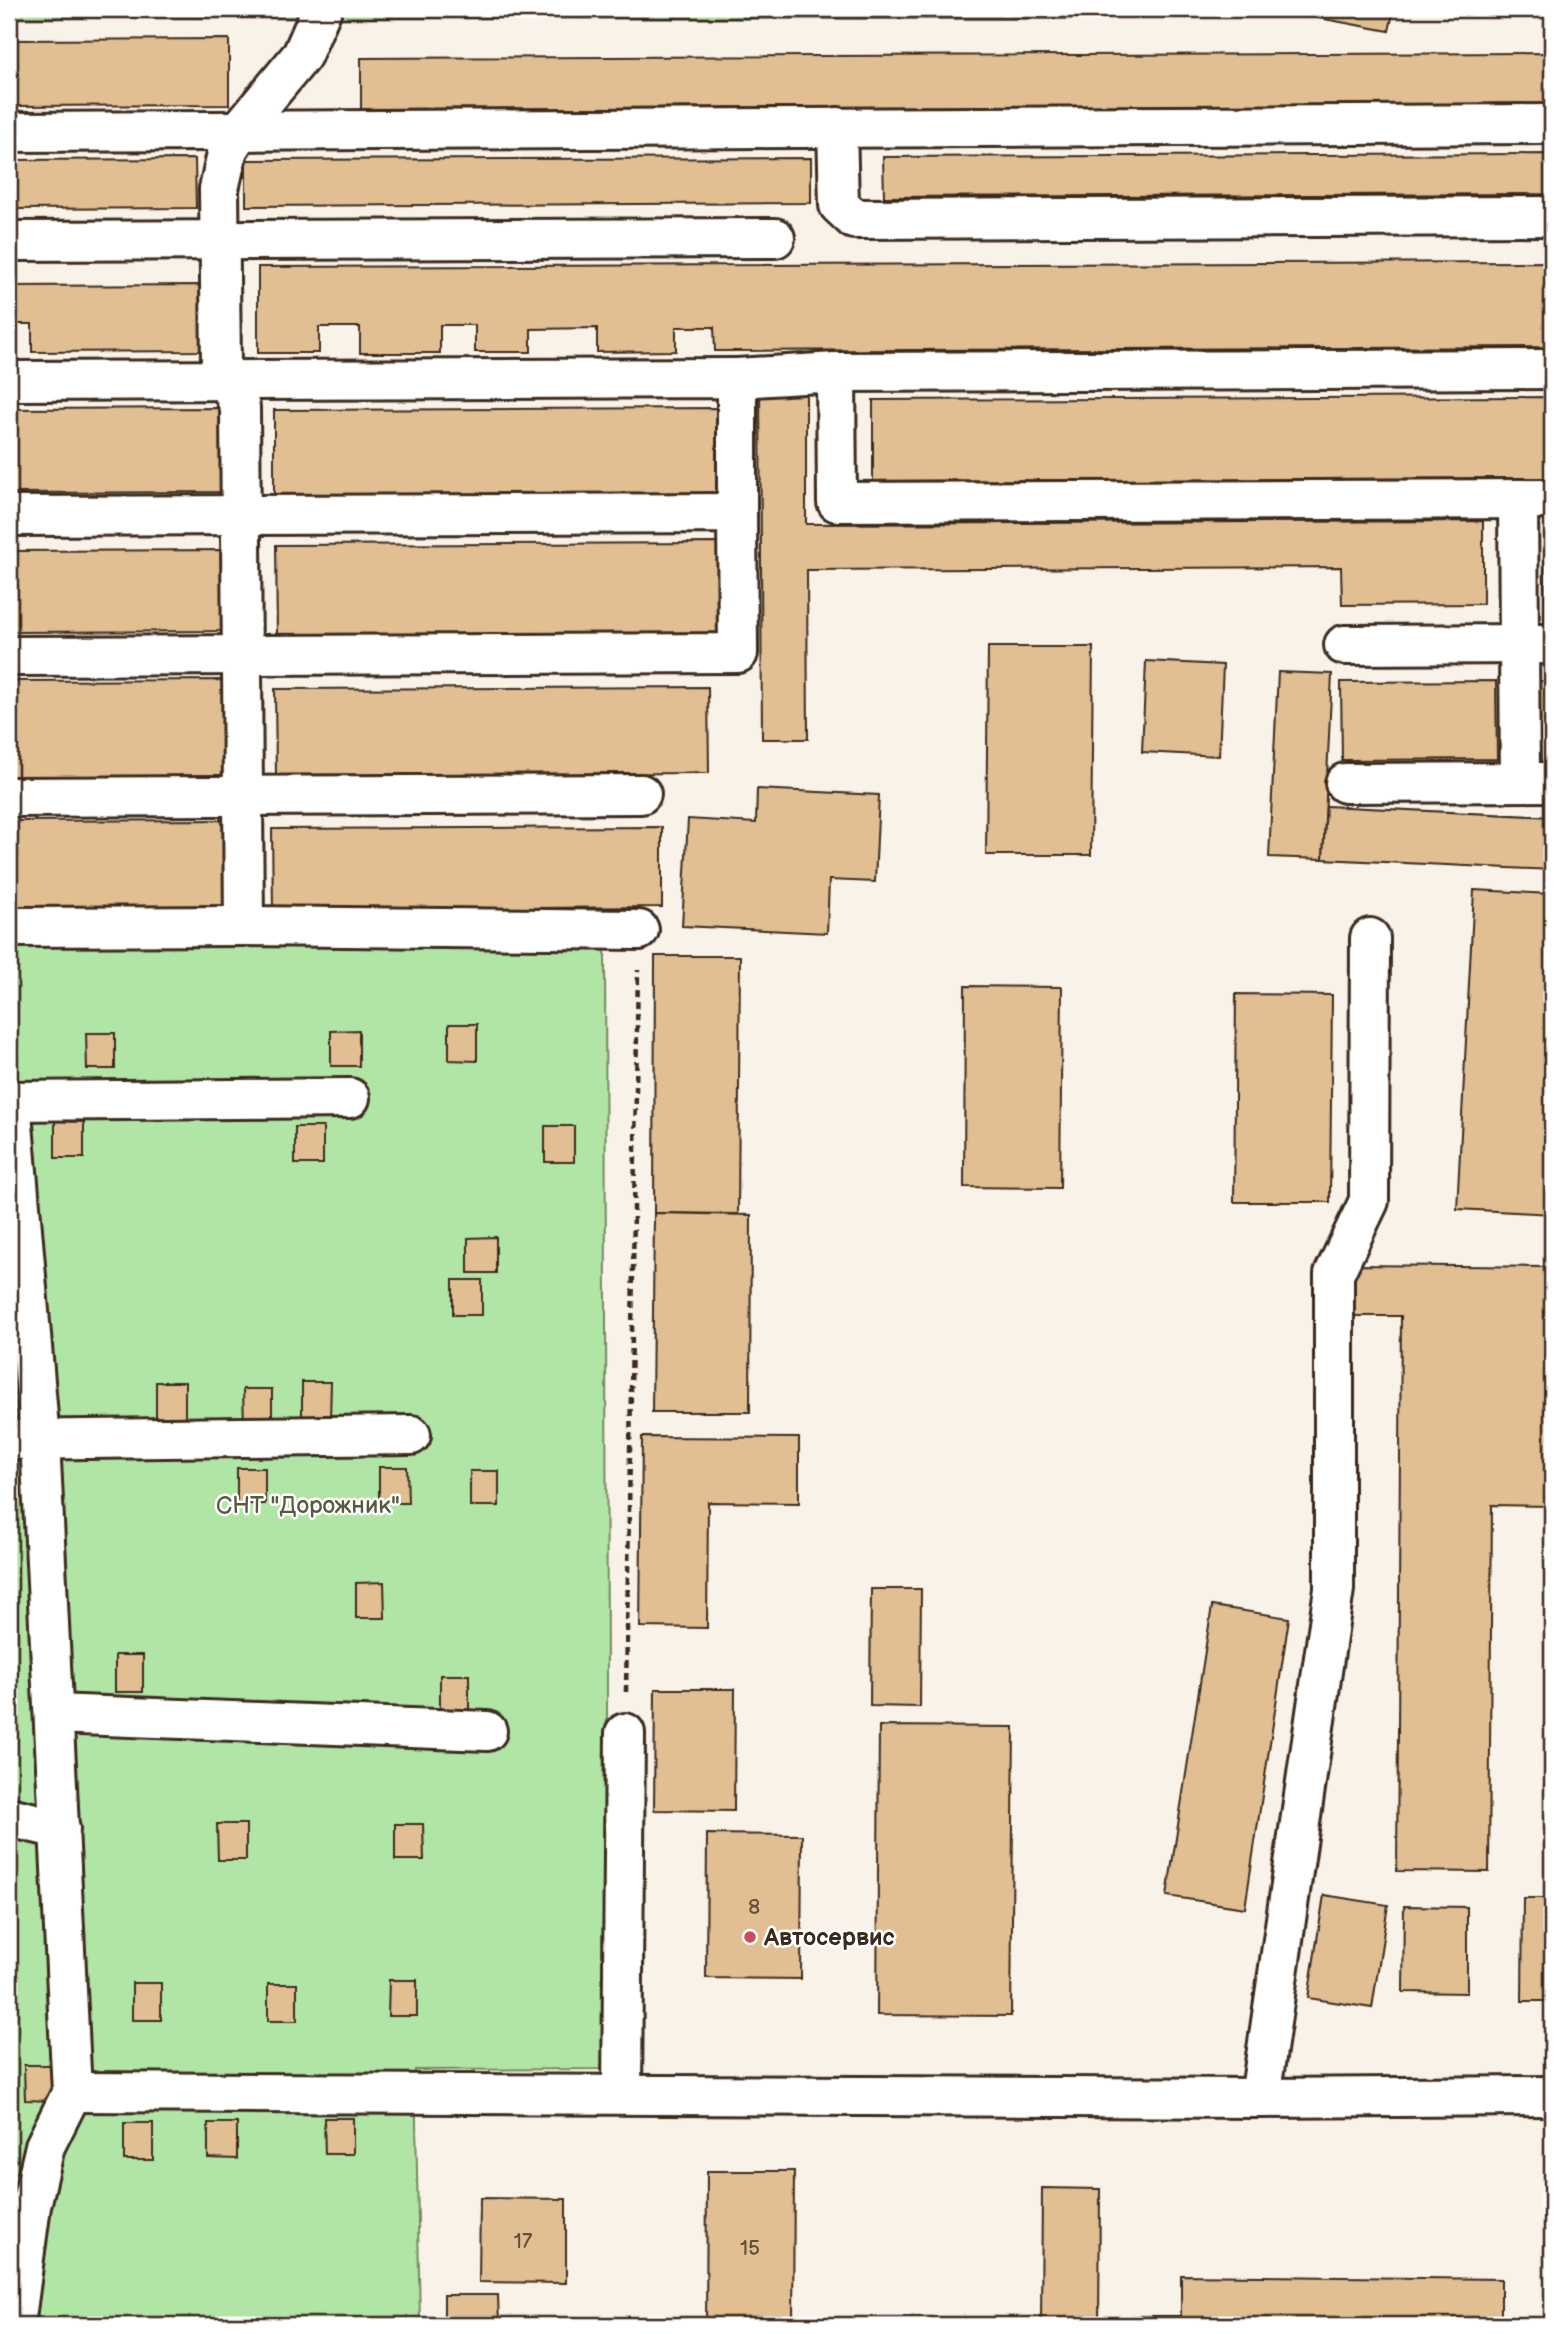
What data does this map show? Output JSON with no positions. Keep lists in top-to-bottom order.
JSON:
{
  "parks": ["СНТ \"Дорожник\""],
  "places": ["Автосервис"],
  "house_numbers": ["8", "17", "15"]
}
